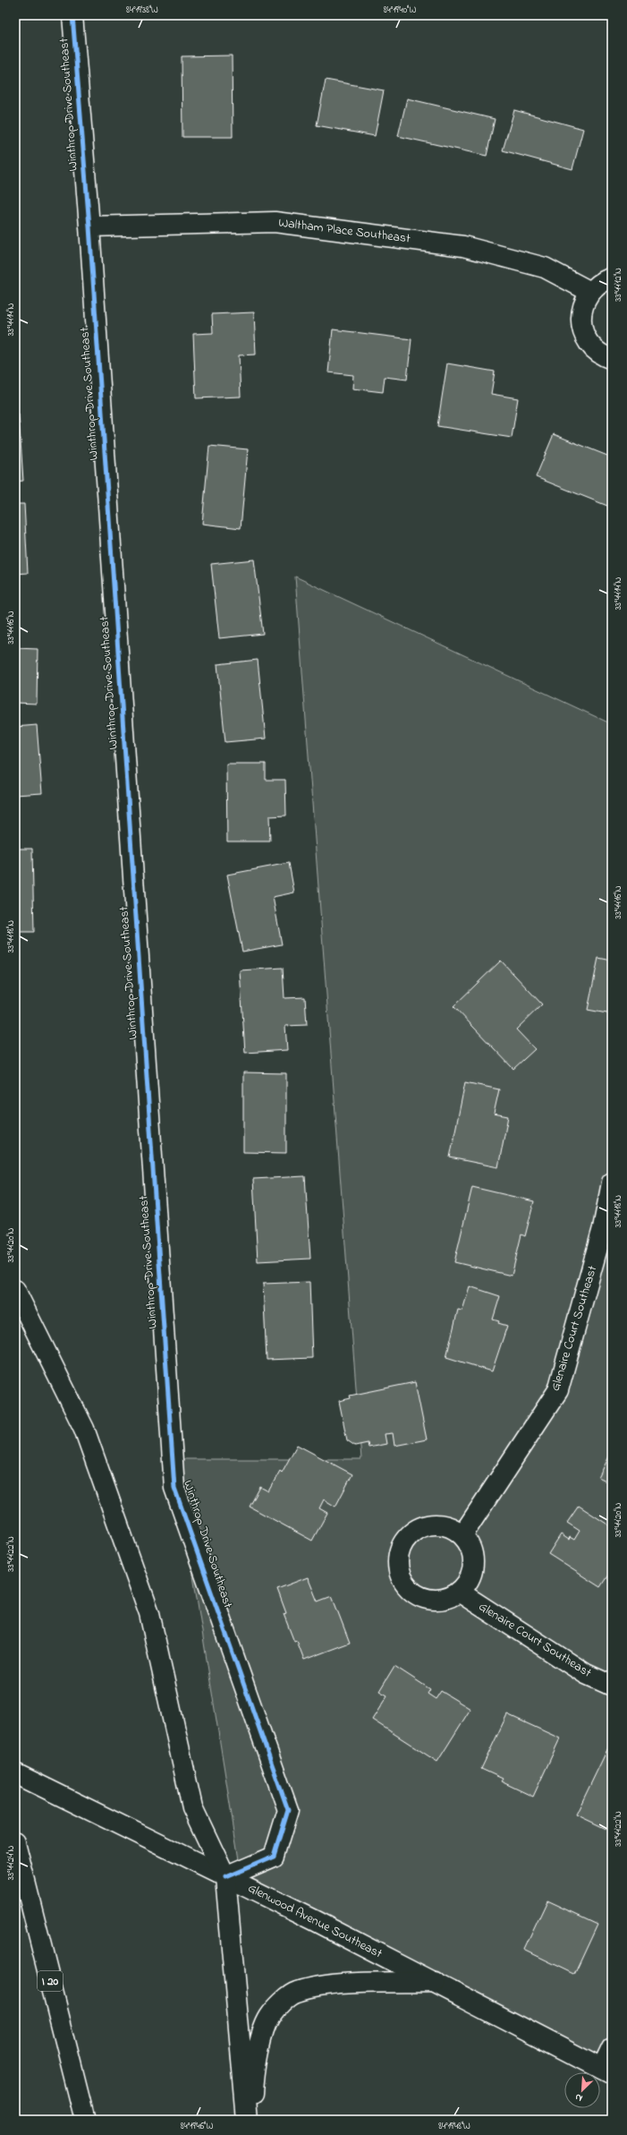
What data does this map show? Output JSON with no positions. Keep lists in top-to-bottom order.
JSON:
{
  "streets": {
    "main road": [
      "Winthrop Drive Southeast",
      "Waltham Place Southeast",
      "Glenaire Court Southeast",
      "Glenwood Avenue Southeast",
      "I 20"
    ]
  },
  "crossings": [
    ["Winthrop Drive Southeast", "Waltham Place Southeast"],
    ["Winthrop Drive Southeast", "Glenwood Avenue Southeast"]
  ],
  "north": "bottom left",
  "coordinates": [
    "84°19'38\"W",
    "84°19'40\"W",
    "33°44'12\"N",
    "33°44'14\"N",
    "33°44'16\"N",
    "33°44'18\"N",
    "33°44'20\"N",
    "33°44'22\"N",
    "33°44'24\"N",
    "84°19'46\"W",
    "84°19'48\"W"
  ]
}
